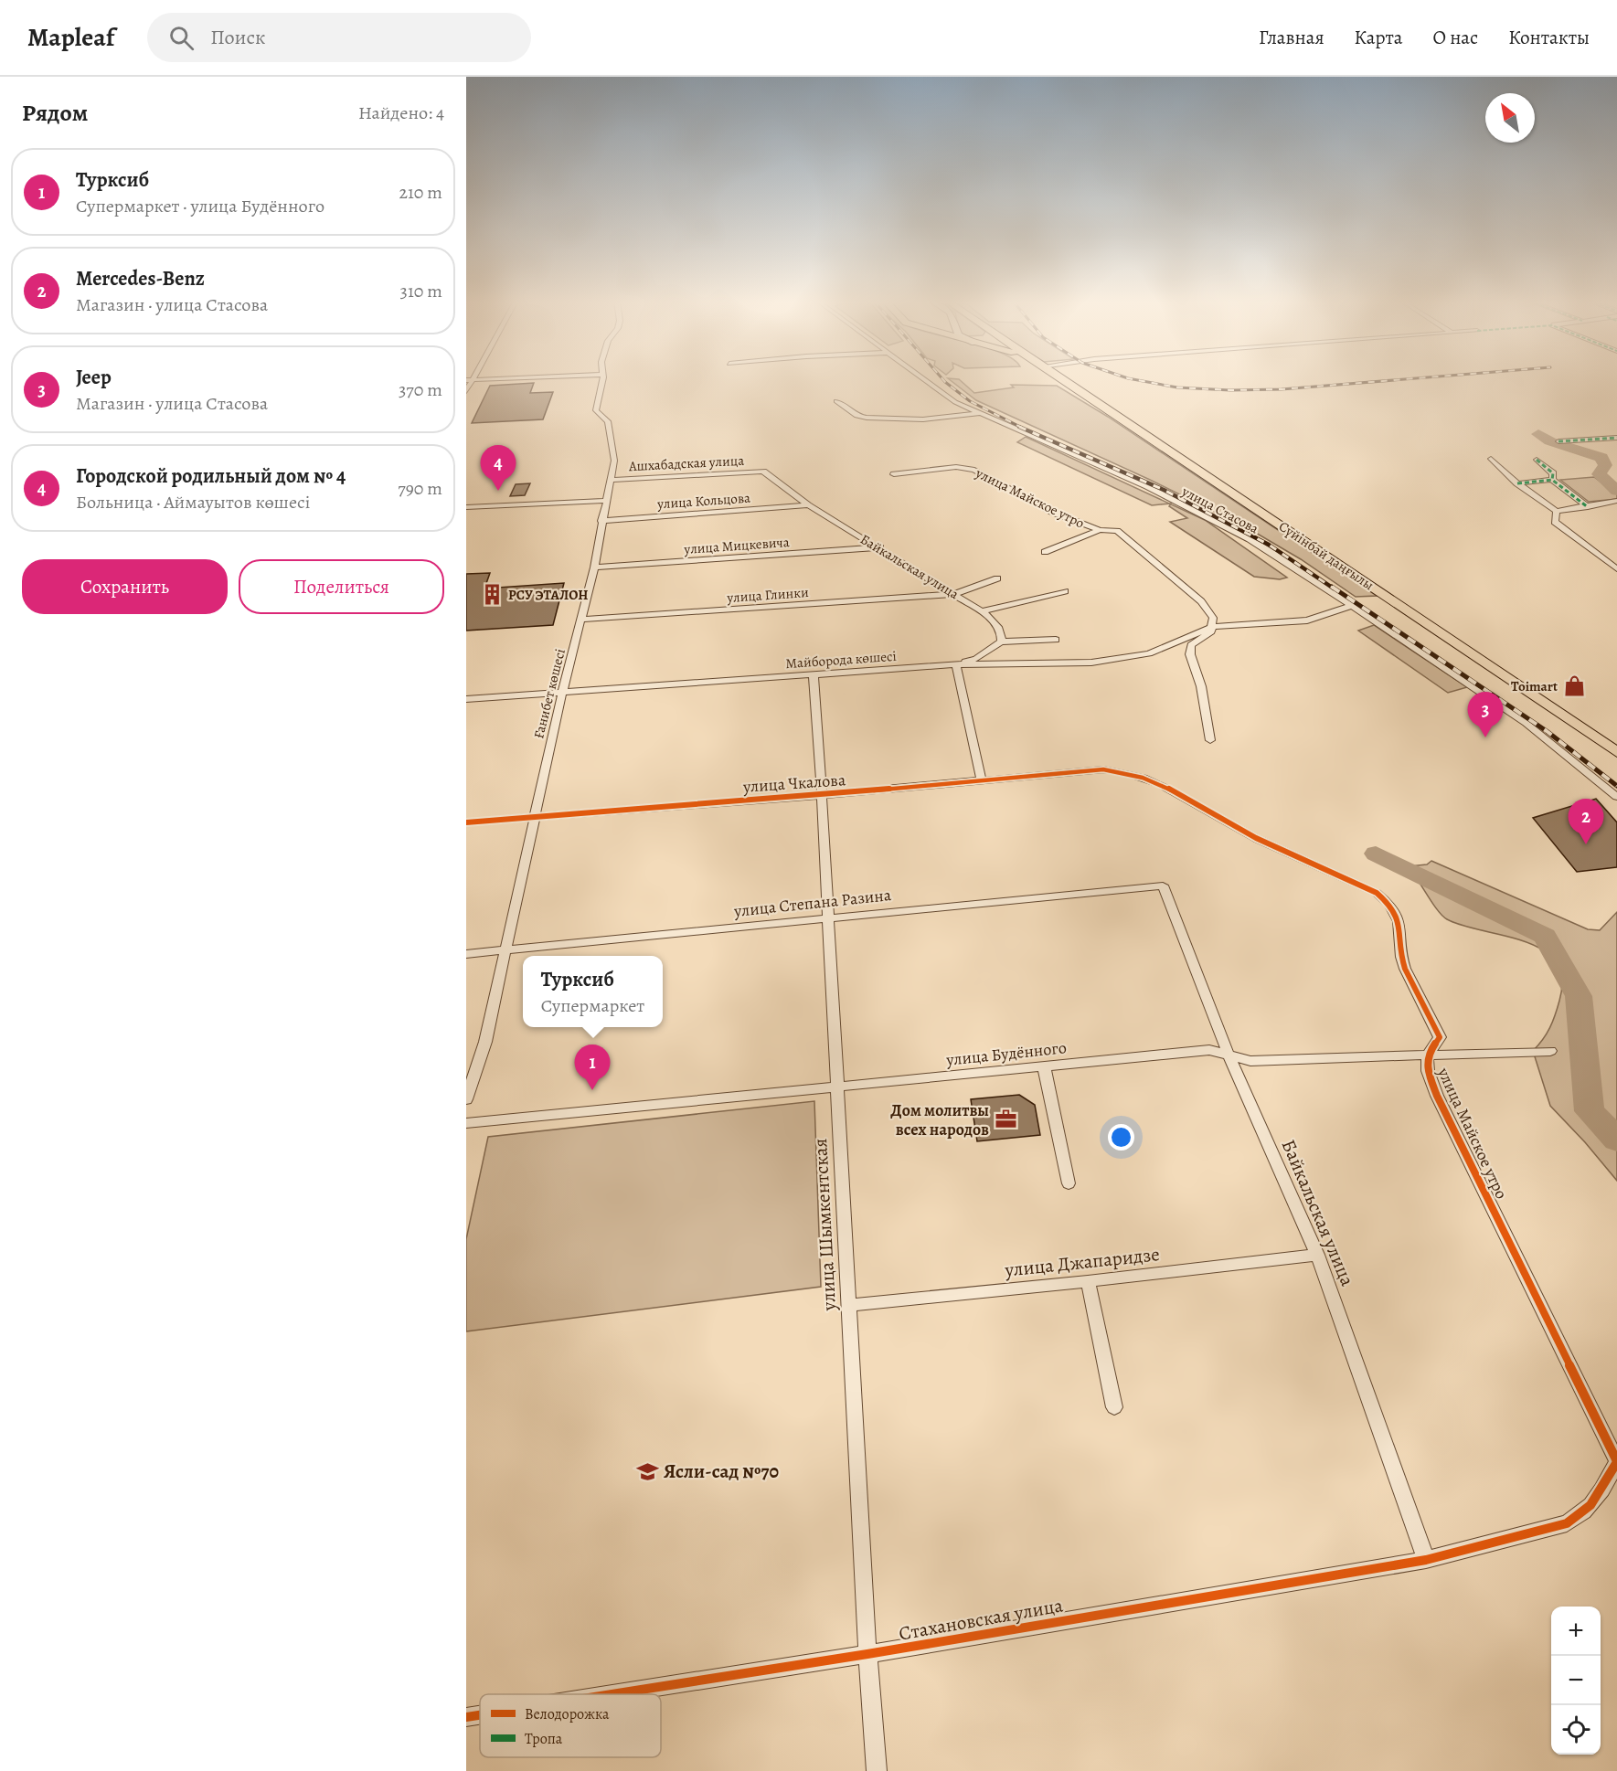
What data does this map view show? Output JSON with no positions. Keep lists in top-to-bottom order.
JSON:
{
  "streets": {
    "main road": ["Сүйінбай даңғылы"],
    "street": [
      "Ашхабадская улица",
      "улица Майское утро",
      "улица Кольцова",
      "улица Стасова",
      "улица Мицкевича",
      "Байкальская улица",
      "улица Глинки",
      "Майборода көшесі",
      "Ғанибет көшесі",
      "улица Чкалова",
      "улица Степана Разина",
      "улица Будённого",
      "улица Шымкентская",
      "улица Джапаридзе",
      "Стахановская улица"
    ]
  },
  "crossings": [
    ["Ашхабадская улица", "Байкальская улица"],
    ["Ашхабадская улица", "Ғанибет көшесі"],
    ["улица Майское утро", "Майборода көшесі"],
    ["улица Майское утро", "улица Чкалова"],
    ["улица Майское утро", "улица Будённого"],
    ["улица Майское утро", "Стахановская улица"],
    ["улица Кольцова", "Байкальская улица"],
    ["улица Кольцова", "Ғанибет көшесі"],
    ["улица Стасова", "Майборода көшесі"],
    ["улица Мицкевича", "Байкальская улица"],
    ["улица Мицкевича", "Ғанибет көшесі"],
    ["Байкальская улица", "улица Глинки"],
    ["Байкальская улица", "улица Степана Разина"],
    ["Байкальская улица", "улица Будённого"],
    ["Байкальская улица", "улица Джапаридзе"],
    ["Байкальская улица", "Стахановская улица"],
    ["улица Глинки", "Ғанибет көшесі"],
    ["Майборода көшесі", "Ғанибет көшесі"],
    ["Майборода көшесі", "улица Шымкентская"],
    ["Ғанибет көшесі", "улица Чкалова"],
    ["Ғанибет көшесі", "улица Степана Разина"],
    ["улица Чкалова", "улица Шымкентская"],
    ["улица Степана Разина", "улица Шымкентская"],
    ["улица Будённого", "улица Шымкентская"],
    ["улица Шымкентская", "улица Джапаридзе"],
    ["улица Шымкентская", "Стахановская улица"]
  ],
  "places": {
    "building": ["РСУ ЭТАЛОН"],
    "shop": ["Toimart"],
    "office": ["Дом молитвы всех народов"],
    "school or university": ["Ясли-сад №70"]
  },
  "legend": ["Велодорожка", "Тропа"],
  "north": "top left",
  "page": {
    "header": "Mapleaf",
    "search": "Поиск",
    "nav": [
      "Главная",
      "Карта",
      "О нас",
      "Контакты"
    ],
    "heading": ["Рядом", "Найдено: 4"],
    "list": [
      {
        "mark": "1",
        "name": "Турксиб",
        "note": "Супермаркет · улица Будённого",
        "value": "210 m"
      },
      {
        "mark": "2",
        "name": "Mercedes-Benz",
        "note": "Магазин · улица Стасова",
        "value": "310 m"
      },
      {
        "mark": "3",
        "name": "Jeep",
        "note": "Магазин · улица Стасова",
        "value": "370 m"
      },
      {
        "mark": "4",
        "name": "Городской родильный дом № 4",
        "note": "Больница · Аймауытов көшесі",
        "value": "790 m"
      }
    ],
    "pins": [
      "4",
      "3",
      "2",
      "1"
    ],
    "buttons": ["Сохранить", "Поделиться"],
    "popup": ["Турксиб", "Супермаркет"],
    "map_buttons": ["+", "−"]
  }
}
